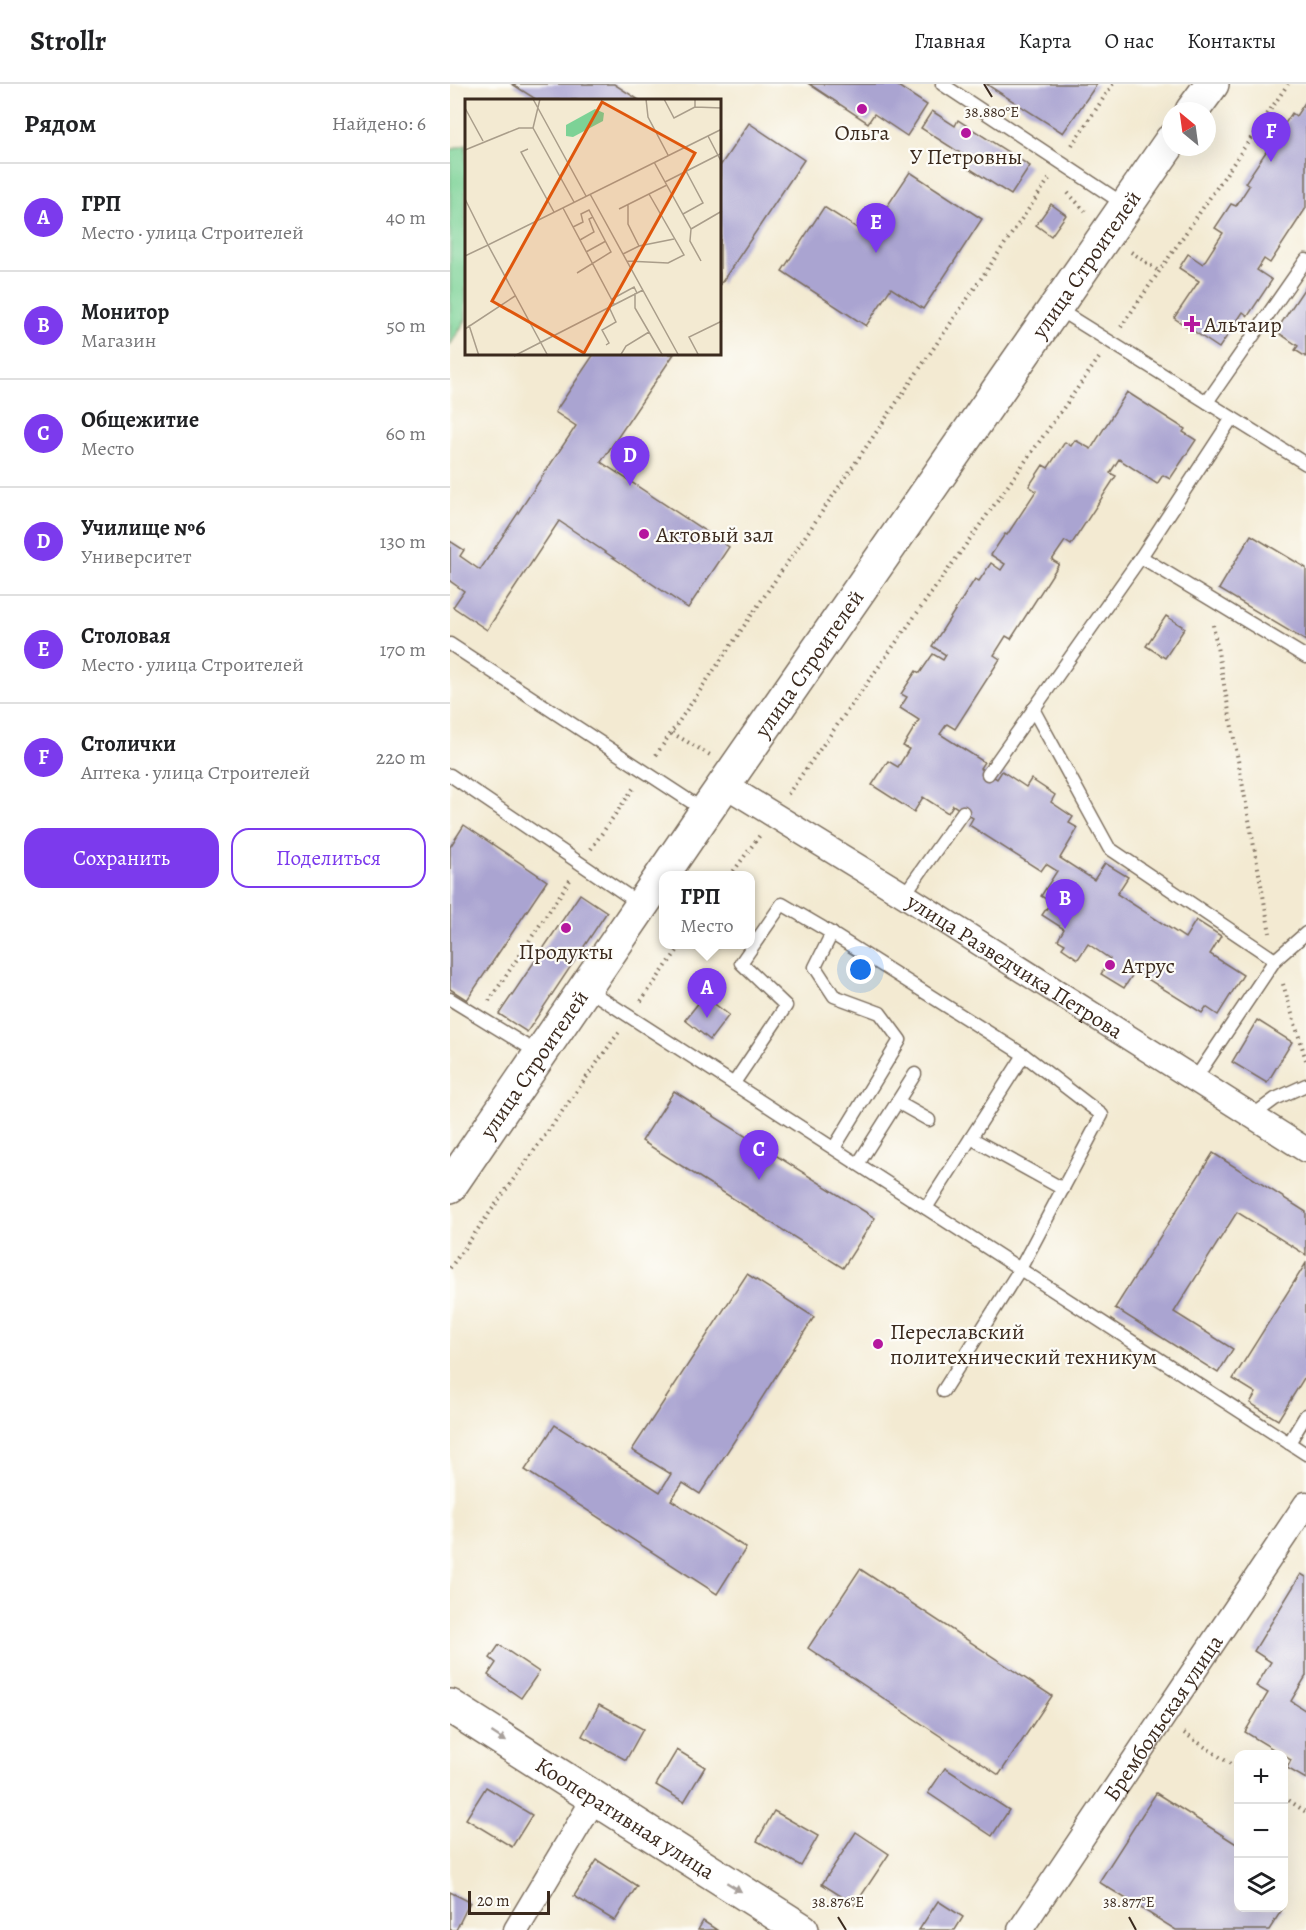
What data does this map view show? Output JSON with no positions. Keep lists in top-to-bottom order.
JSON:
{
  "streets": {
    "main road": ["улица Строителей", "Кооперативная улица"],
    "street": ["улица Разведчика Петрова", "Брембольская улица"]
  },
  "crossings": [
    ["улица Строителей", "улица Разведчика Петрова"]
  ],
  "one_way": ["Кооперативная улица"],
  "places": {
    "other": [
      "Ольга",
      "У Петровны",
      "Актовый зал",
      "Продукты",
      "Атрус",
      "Переславский политехнический техникум"
    ],
    "health": ["Альтаир"]
  },
  "scale_bar": "20 m",
  "north": "top left",
  "page": {
    "header": "Strollr",
    "nav": [
      "Главная",
      "Карта",
      "О нас",
      "Контакты"
    ],
    "heading": ["Рядом", "Найдено: 6"],
    "pins": [
      "F",
      "E",
      "D",
      "B",
      "A",
      "C"
    ],
    "list": [
      {
        "mark": "A",
        "name": "ГРП",
        "note": "Место · улица Строителей",
        "value": "40 m"
      },
      {
        "mark": "B",
        "name": "Монитор",
        "note": "Магазин",
        "value": "50 m"
      },
      {
        "mark": "C",
        "name": "Общежитие",
        "note": "Место",
        "value": "60 m"
      },
      {
        "mark": "D",
        "name": "Училище №6",
        "note": "Университет",
        "value": "130 m"
      },
      {
        "mark": "E",
        "name": "Столовая",
        "note": "Место · улица Строителей",
        "value": "170 m"
      },
      {
        "mark": "F",
        "name": "Столички",
        "note": "Аптека · улица Строителей",
        "value": "220 m"
      }
    ],
    "buttons": ["Сохранить", "Поделиться"],
    "popup": ["ГРП", "Место"],
    "map_buttons": ["+", "−"],
    "scale": "20 m"
  },
  "coordinates": ["38.880°E", "38.876°E", "38.877°E"]
}
